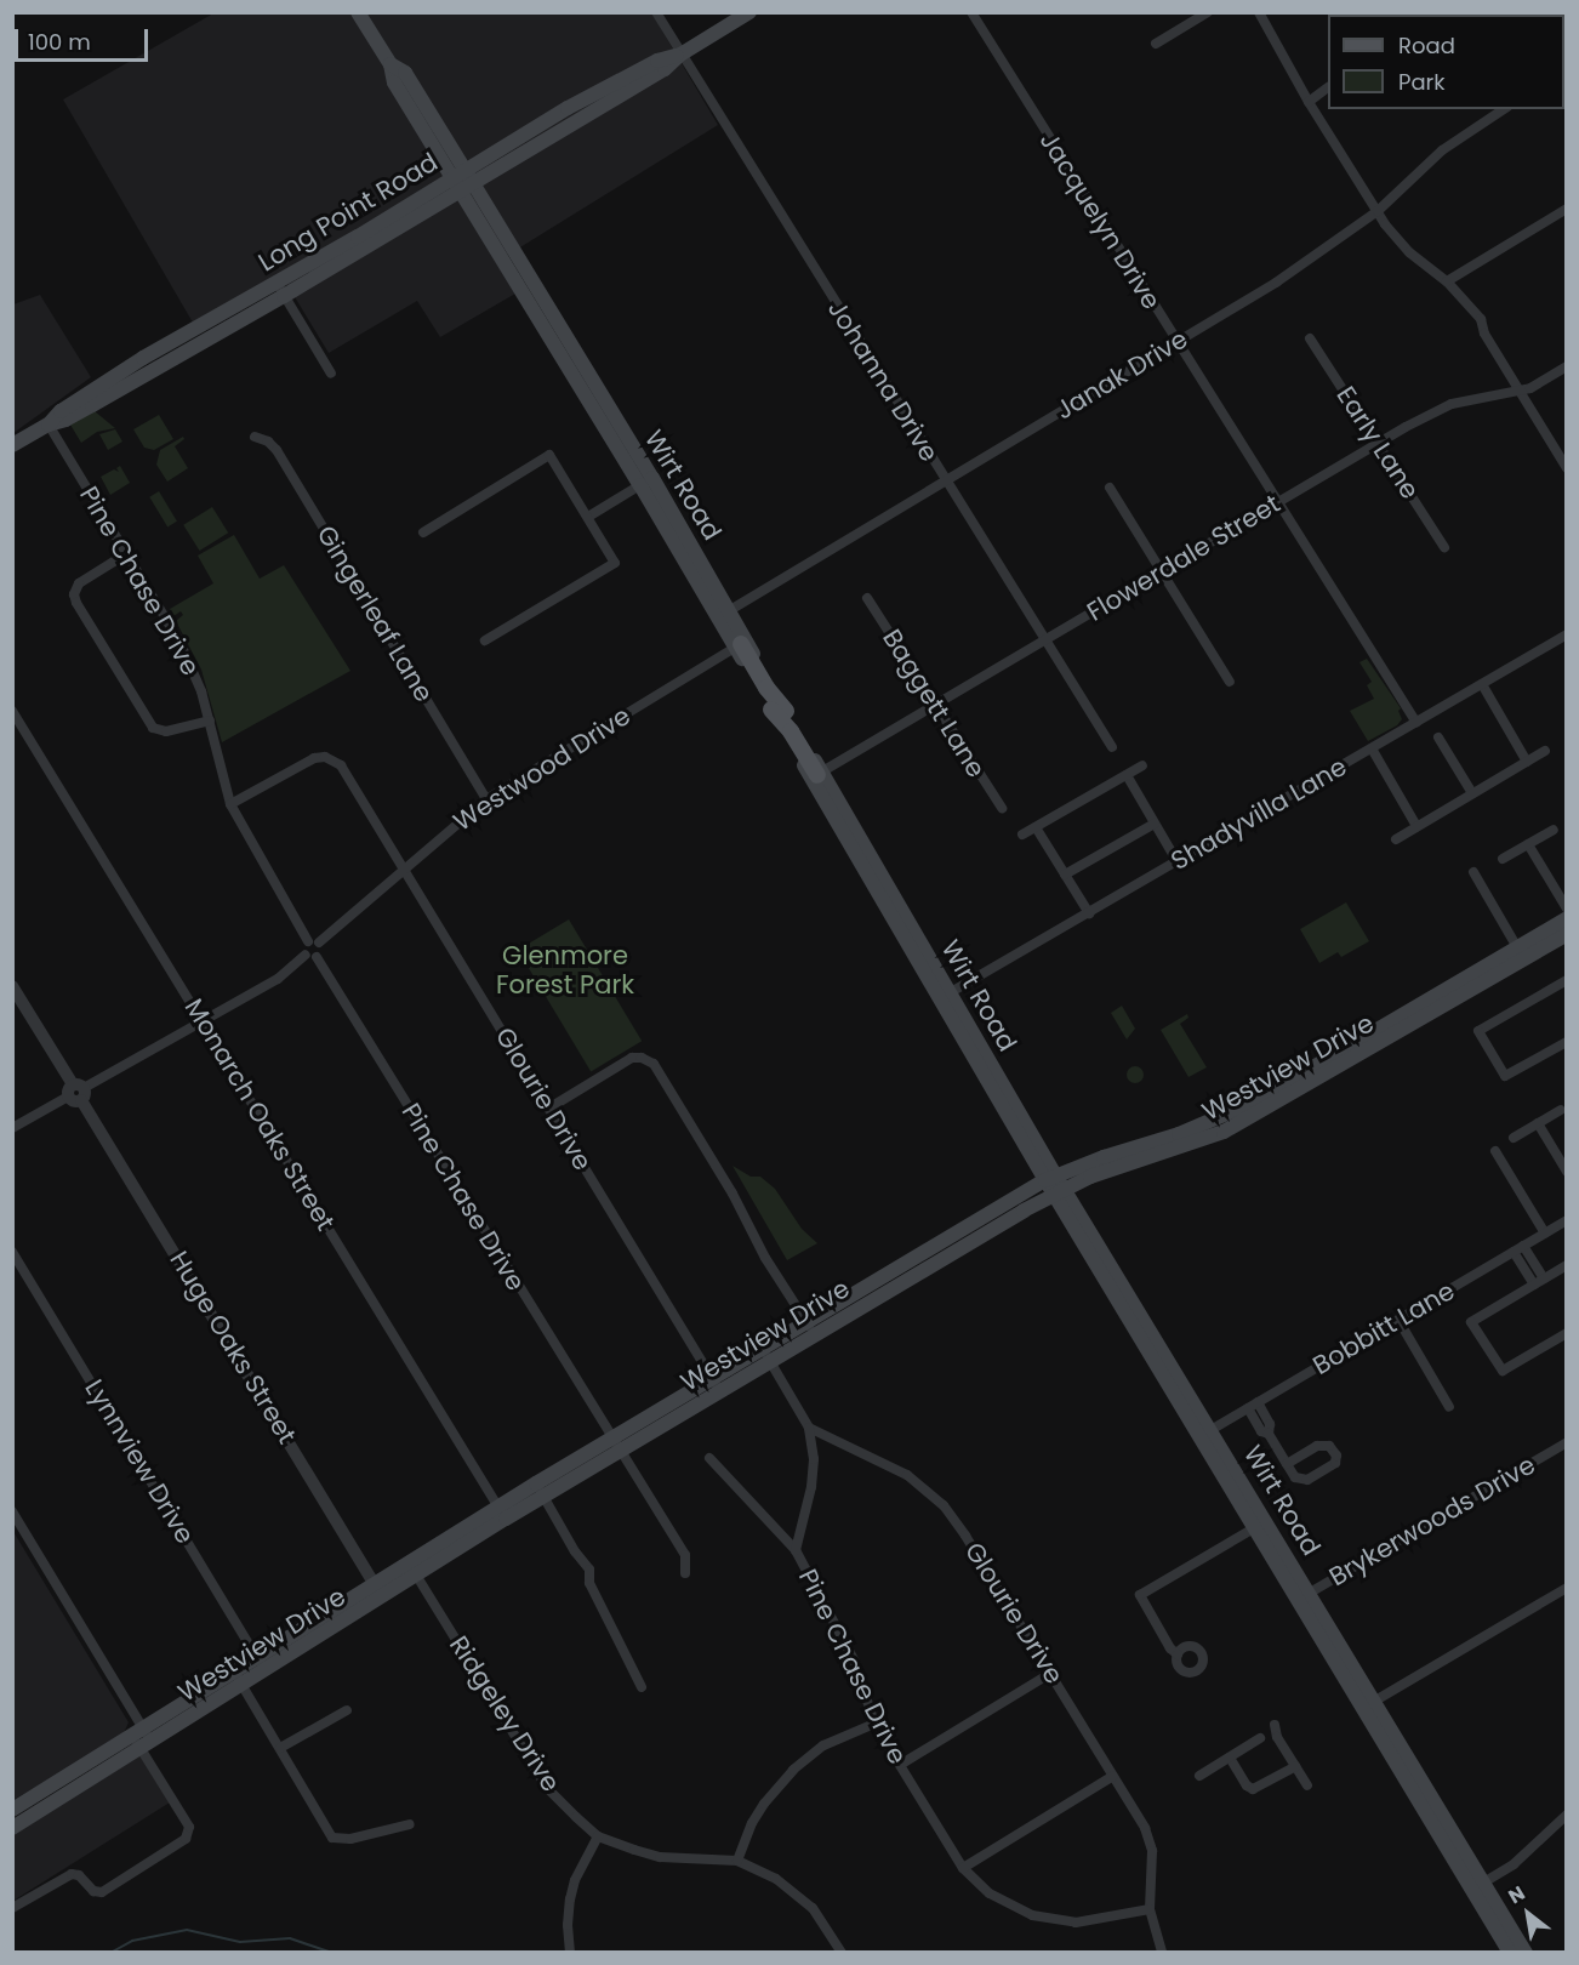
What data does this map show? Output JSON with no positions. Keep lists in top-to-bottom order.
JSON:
{
  "streets": {
    "main road": ["Long Point Road", "Wirt Road", "Westview Drive"],
    "street": [
      "Jacquelyn Drive",
      "Janak Drive",
      "Johanna Drive",
      "Early Lane",
      "Flowerdale Street",
      "Pine Chase Drive",
      "Gingerleaf Lane",
      "Baggett Lane",
      "Westwood Drive",
      "Shadyvilla Lane",
      "Glourie Drive",
      "Monarch Oaks Street",
      "Bobbitt Lane",
      "Huge Oaks Street",
      "Lynnview Drive",
      "Brykerwoods Drive",
      "Ridgeley Drive"
    ]
  },
  "crossings": [
    ["Long Point Road", "Johanna Drive"],
    ["Long Point Road", "Wirt Road"],
    ["Long Point Road", "Pine Chase Drive"],
    ["Jacquelyn Drive", "Janak Drive"],
    ["Jacquelyn Drive", "Flowerdale Street"],
    ["Jacquelyn Drive", "Shadyvilla Lane"],
    ["Janak Drive", "Johanna Drive"],
    ["Janak Drive", "Wirt Road"],
    ["Johanna Drive", "Flowerdale Street"],
    ["Early Lane", "Flowerdale Street"],
    ["Wirt Road", "Flowerdale Street"],
    ["Wirt Road", "Westwood Drive"],
    ["Wirt Road", "Shadyvilla Lane"],
    ["Wirt Road", "Westview Drive"],
    ["Wirt Road", "Bobbitt Lane"],
    ["Wirt Road", "Brykerwoods Drive"],
    ["Flowerdale Street", "Baggett Lane"],
    ["Pine Chase Drive", "Westwood Drive"],
    ["Pine Chase Drive", "Westview Drive"],
    ["Pine Chase Drive", "Glourie Drive"],
    ["Gingerleaf Lane", "Westwood Drive"],
    ["Westwood Drive", "Glourie Drive"],
    ["Westview Drive", "Glourie Drive"],
    ["Westview Drive", "Monarch Oaks Street"],
    ["Westview Drive", "Huge Oaks Street"],
    ["Westview Drive", "Lynnview Drive"],
    ["Westview Drive", "Ridgeley Drive"]
  ],
  "parks": ["Glenmore Forest Park"],
  "legend": ["Road", "Park"],
  "scale_bar": "100 m",
  "north": "top left"
}
